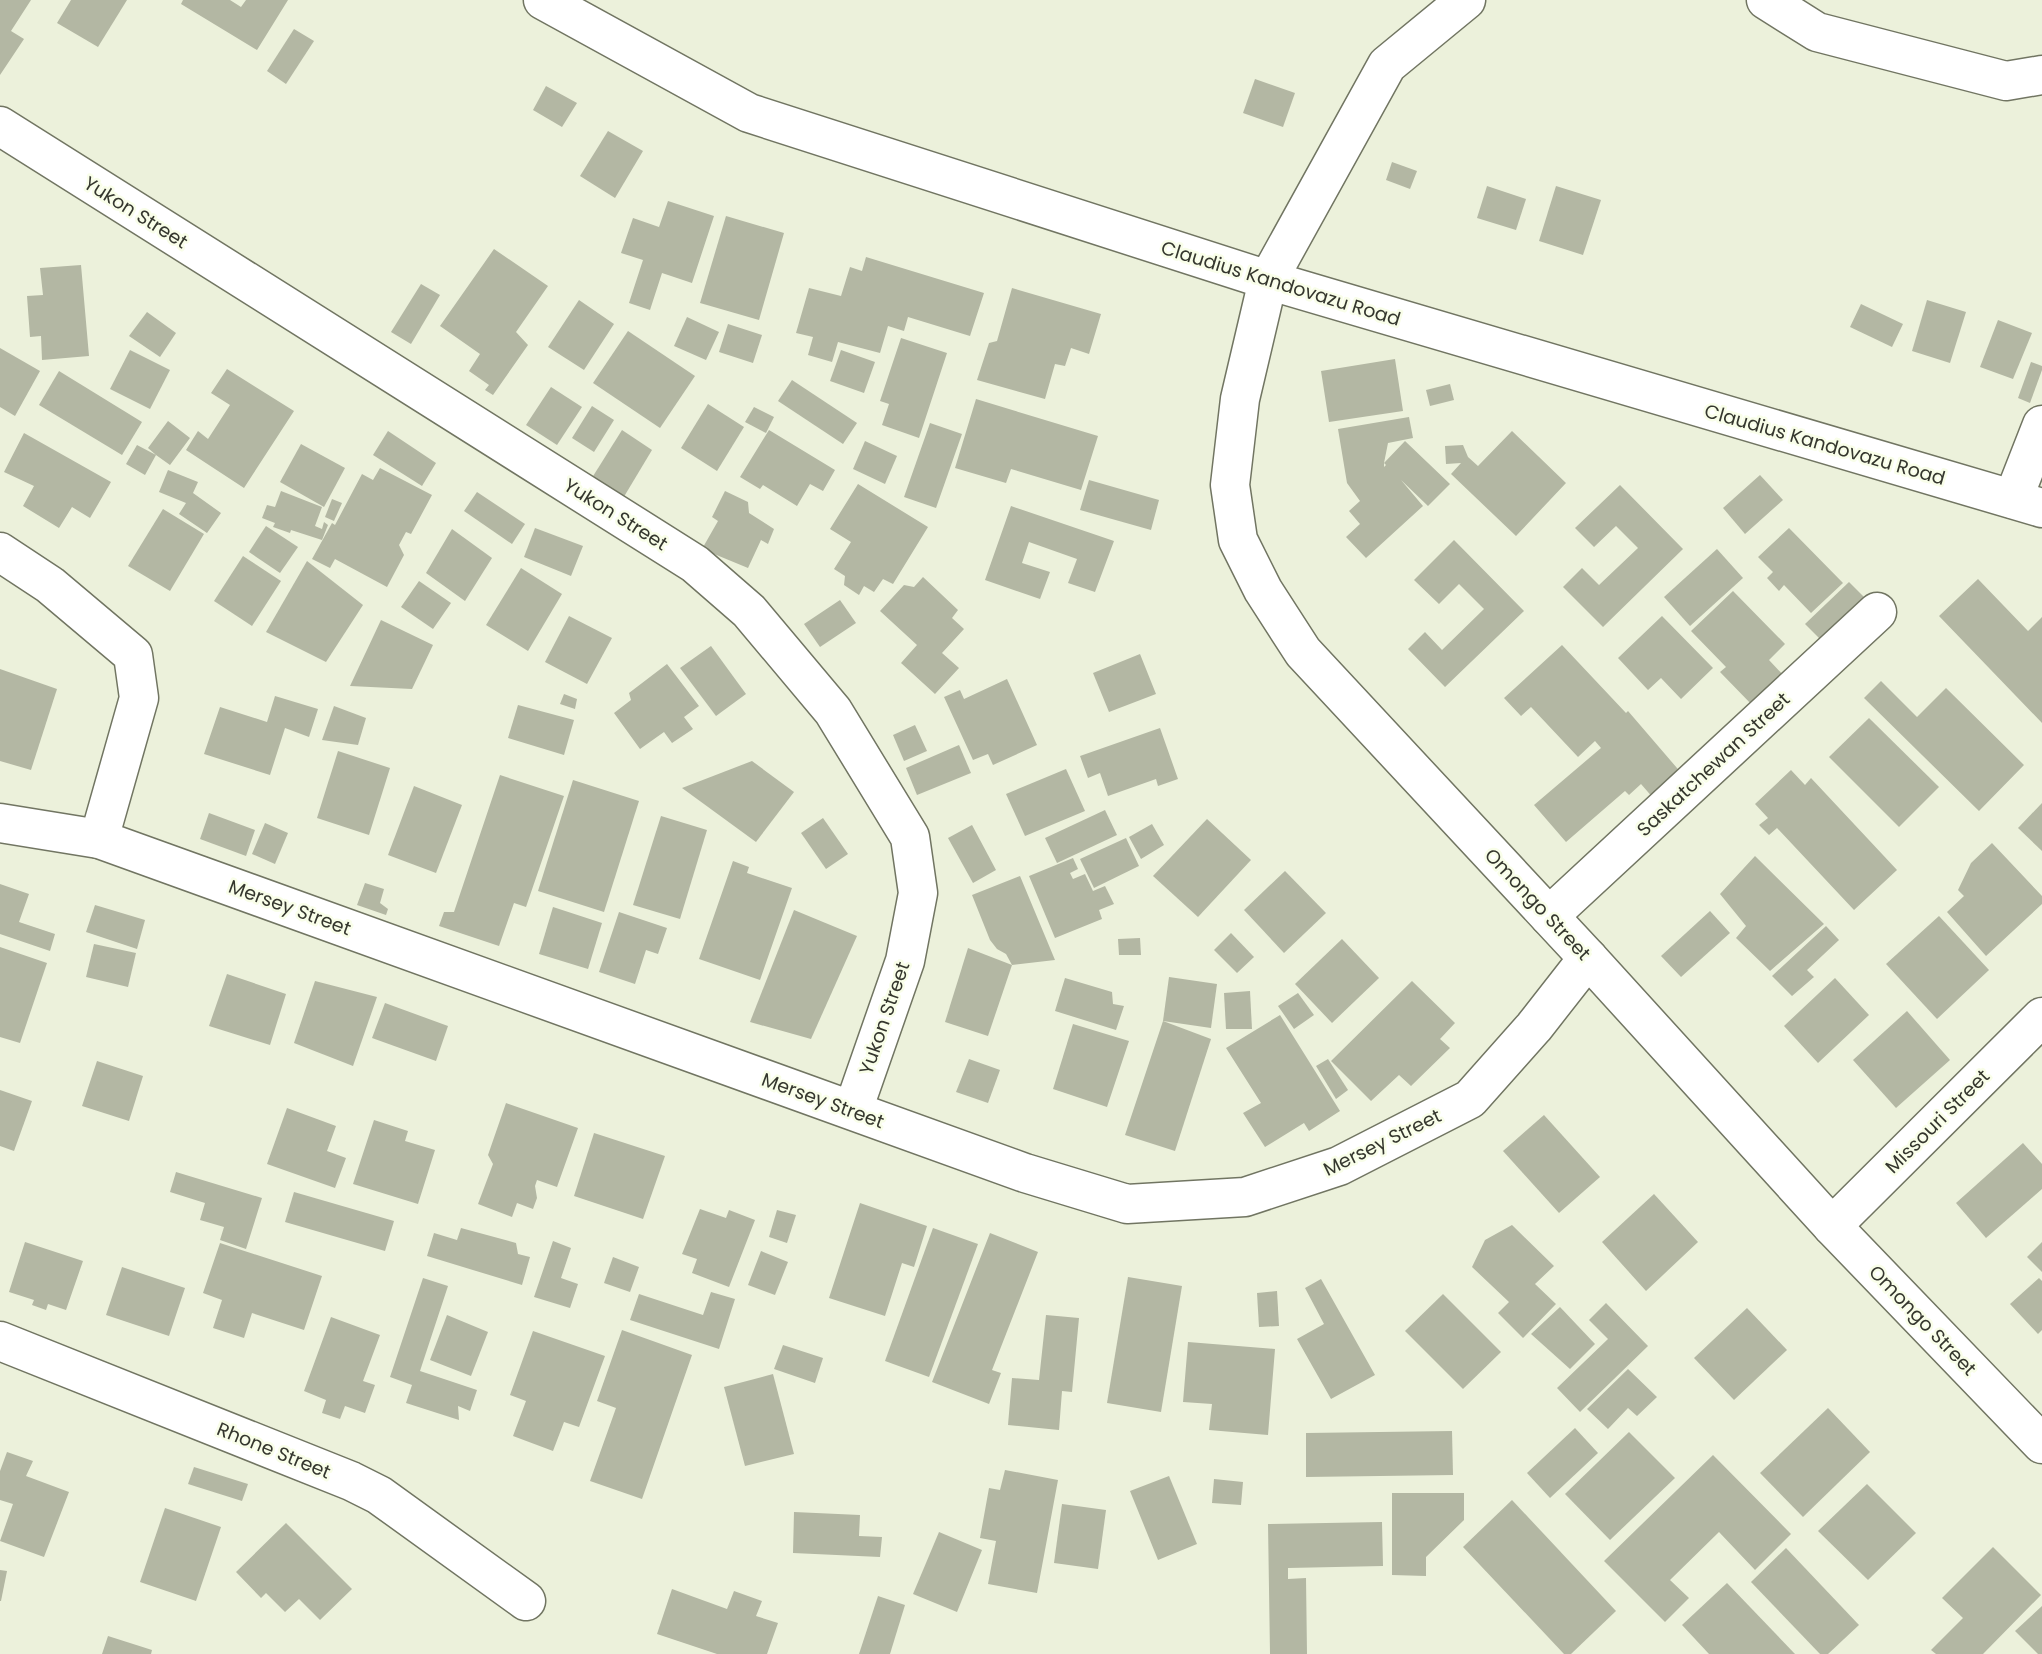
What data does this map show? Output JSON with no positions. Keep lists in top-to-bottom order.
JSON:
{
  "streets": {
    "street": [
      "Yukon Street",
      "Claudius Kandovazu Road",
      "Saskatchewan Street",
      "Omongo Street",
      "Mersey Street",
      "Missouri Street",
      "Rhone Street"
    ]
  },
  "crossings": [
    ["Yukon Street", "Mersey Street"],
    ["Claudius Kandovazu Road", "Omongo Street"],
    ["Saskatchewan Street", "Omongo Street"],
    ["Omongo Street", "Mersey Street"],
    ["Omongo Street", "Missouri Street"]
  ]
}
